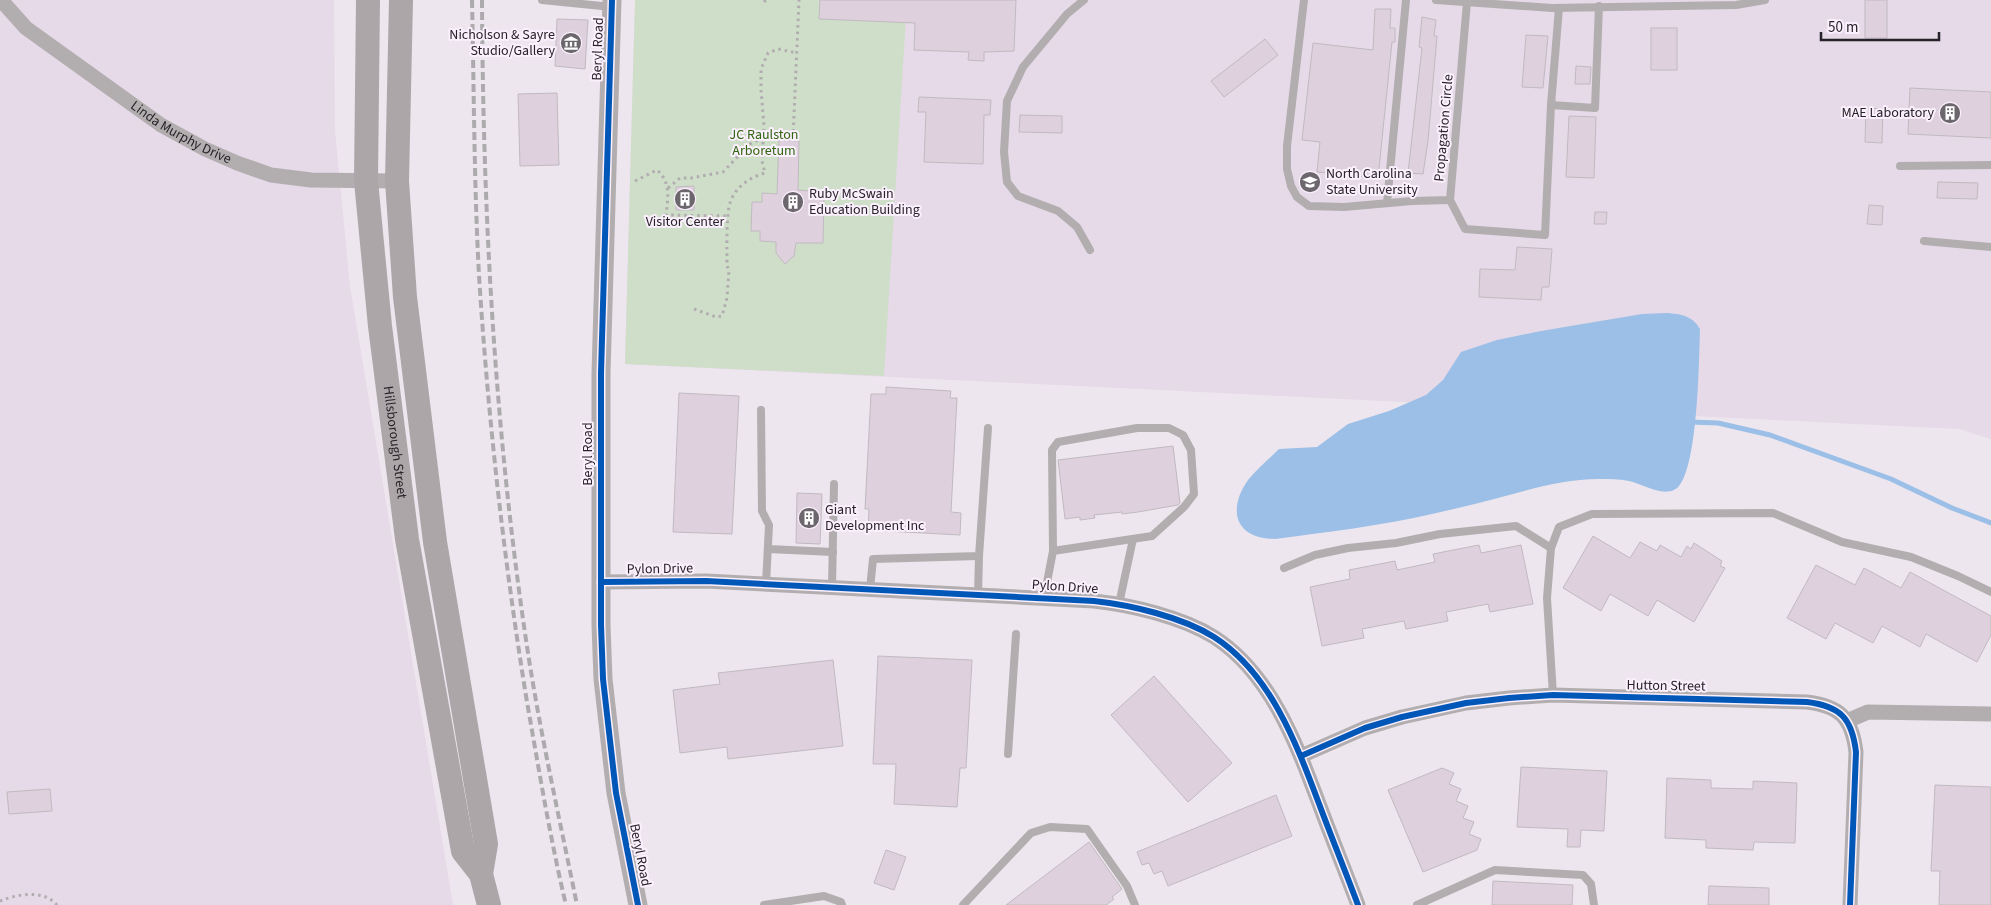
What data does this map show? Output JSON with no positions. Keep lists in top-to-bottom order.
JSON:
{
  "streets": {
    "main road": ["Hillsborough Street"],
    "street": [
      "Beryl Road",
      "Linda Murphy Drive",
      "Pylon Drive",
      "Hutton Street"
    ],
    "lane": ["Propagation Circle"]
  },
  "crossings": [
    ["Beryl Road", "Pylon Drive"],
    ["Linda Murphy Drive", "Hillsborough Street"],
    ["Pylon Drive", "Hutton Street"]
  ],
  "parks": ["JC Raulston Arboretum"],
  "places": {
    "museum": ["Nicholson & Sayre Studio/Gallery"],
    "building": [
      "MAE Laboratory",
      "Visitor Center",
      "Ruby McSwain Education Building",
      "Giant Development Inc"
    ],
    "school or university": ["North Carolina State University"]
  },
  "scale_bar": "50 m"
}
